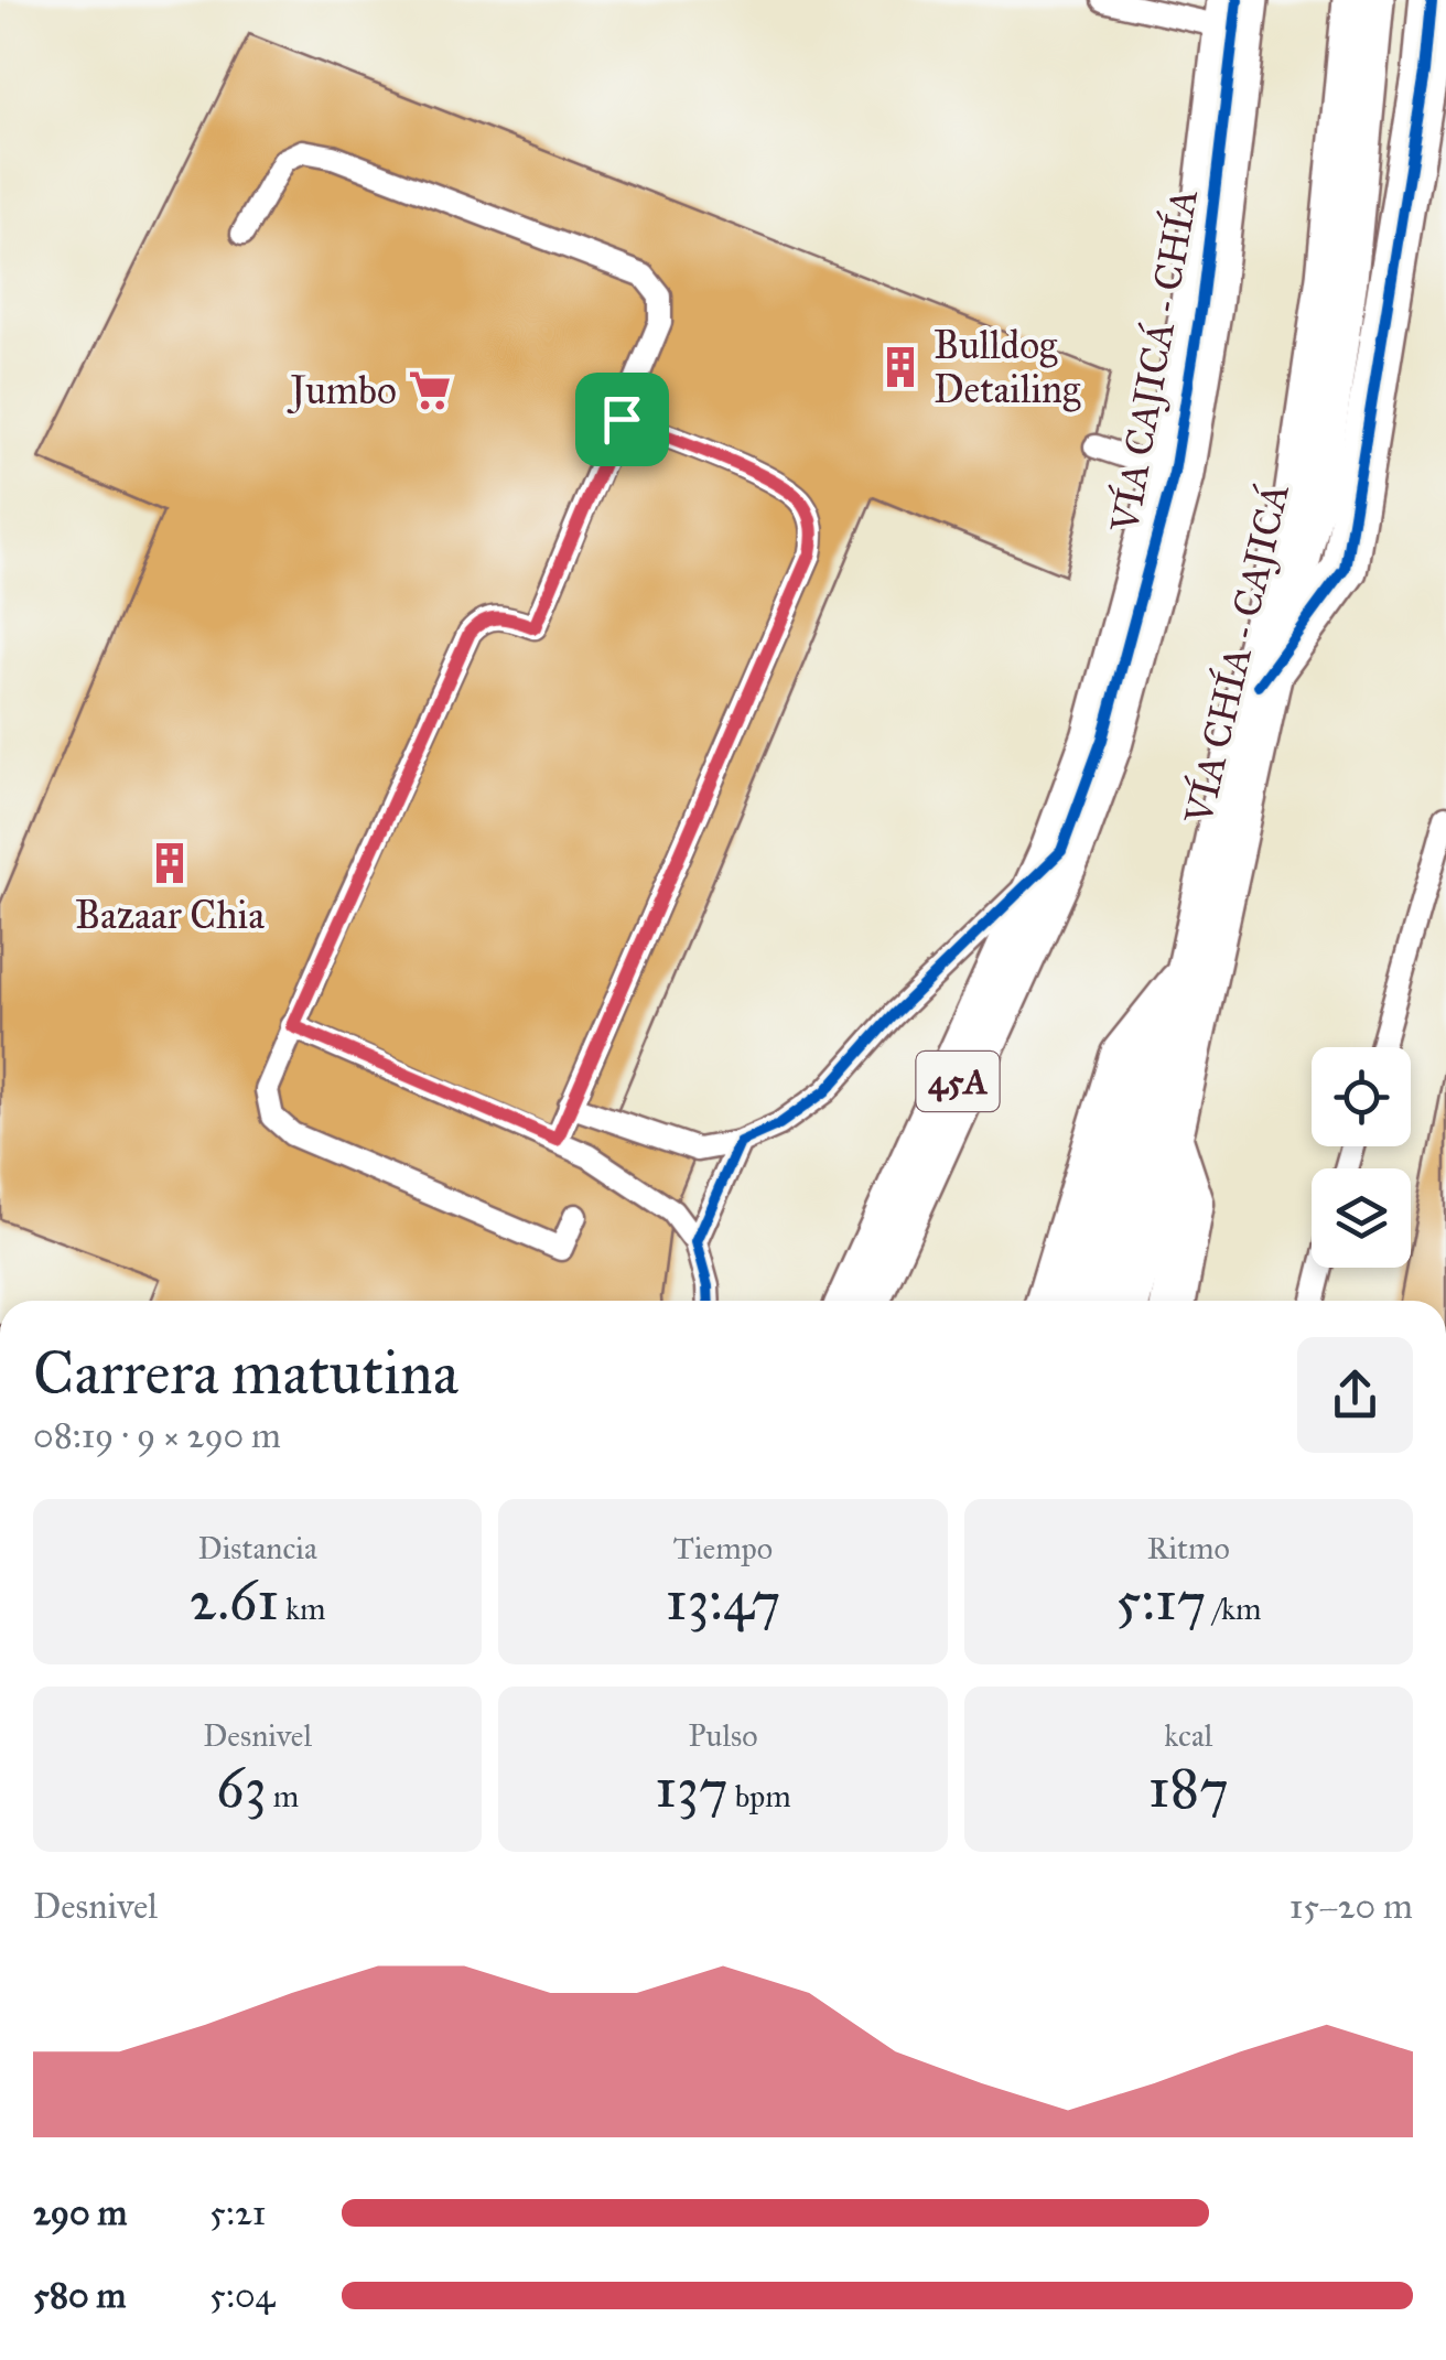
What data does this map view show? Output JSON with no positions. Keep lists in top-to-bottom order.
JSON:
{
  "streets": {
    "highway": ["VÍA CAJICÁ - CHÍA", "VÍA CHÍA - CAJICÁ", "45A"]
  },
  "places": {
    "building": ["Bulldog Detailing", "Bazaar Chia"],
    "supermarket": ["Jumbo"]
  },
  "page": {
    "heading": ["Carrera matutina", "08:19 · 9 × 290 m"],
    "stats": [
      ["Distancia", "2.61 km"],
      ["Tiempo", "13:47"],
      ["Ritmo", "5:17 /km"],
      ["Desnivel", "63 m"],
      ["Pulso", "137 bpm"],
      ["kcal", "187"]
    ],
    "chart": ["Desnivel", "15–20 m"],
    "list": [
      {
        "name": "290 m",
        "note": "5:21"
      },
      {
        "name": "580 m",
        "note": "5:04"
      }
    ]
  }
}
